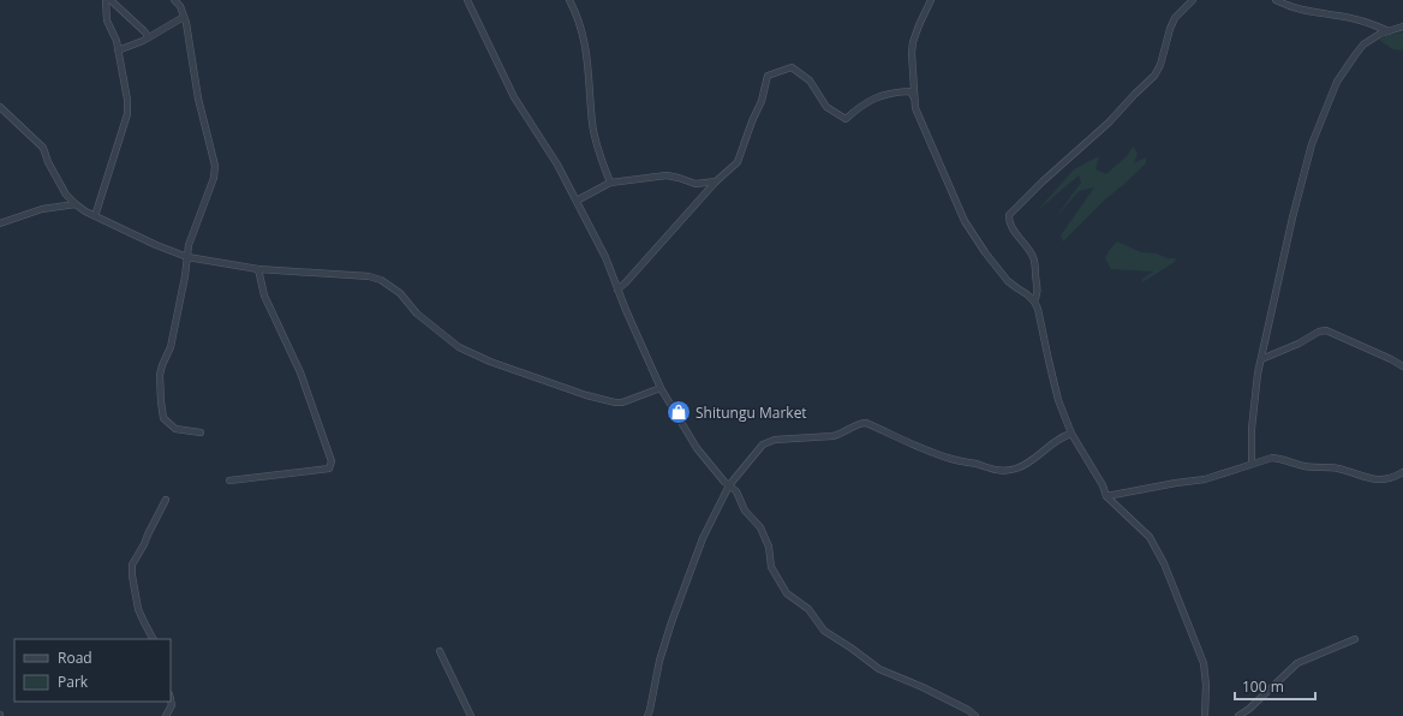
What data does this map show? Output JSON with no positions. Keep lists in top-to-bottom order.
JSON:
{
  "places": {
    "shop": ["Shitungu Market"]
  },
  "legend": ["Road", "Park"],
  "scale_bar": "100 m"
}
